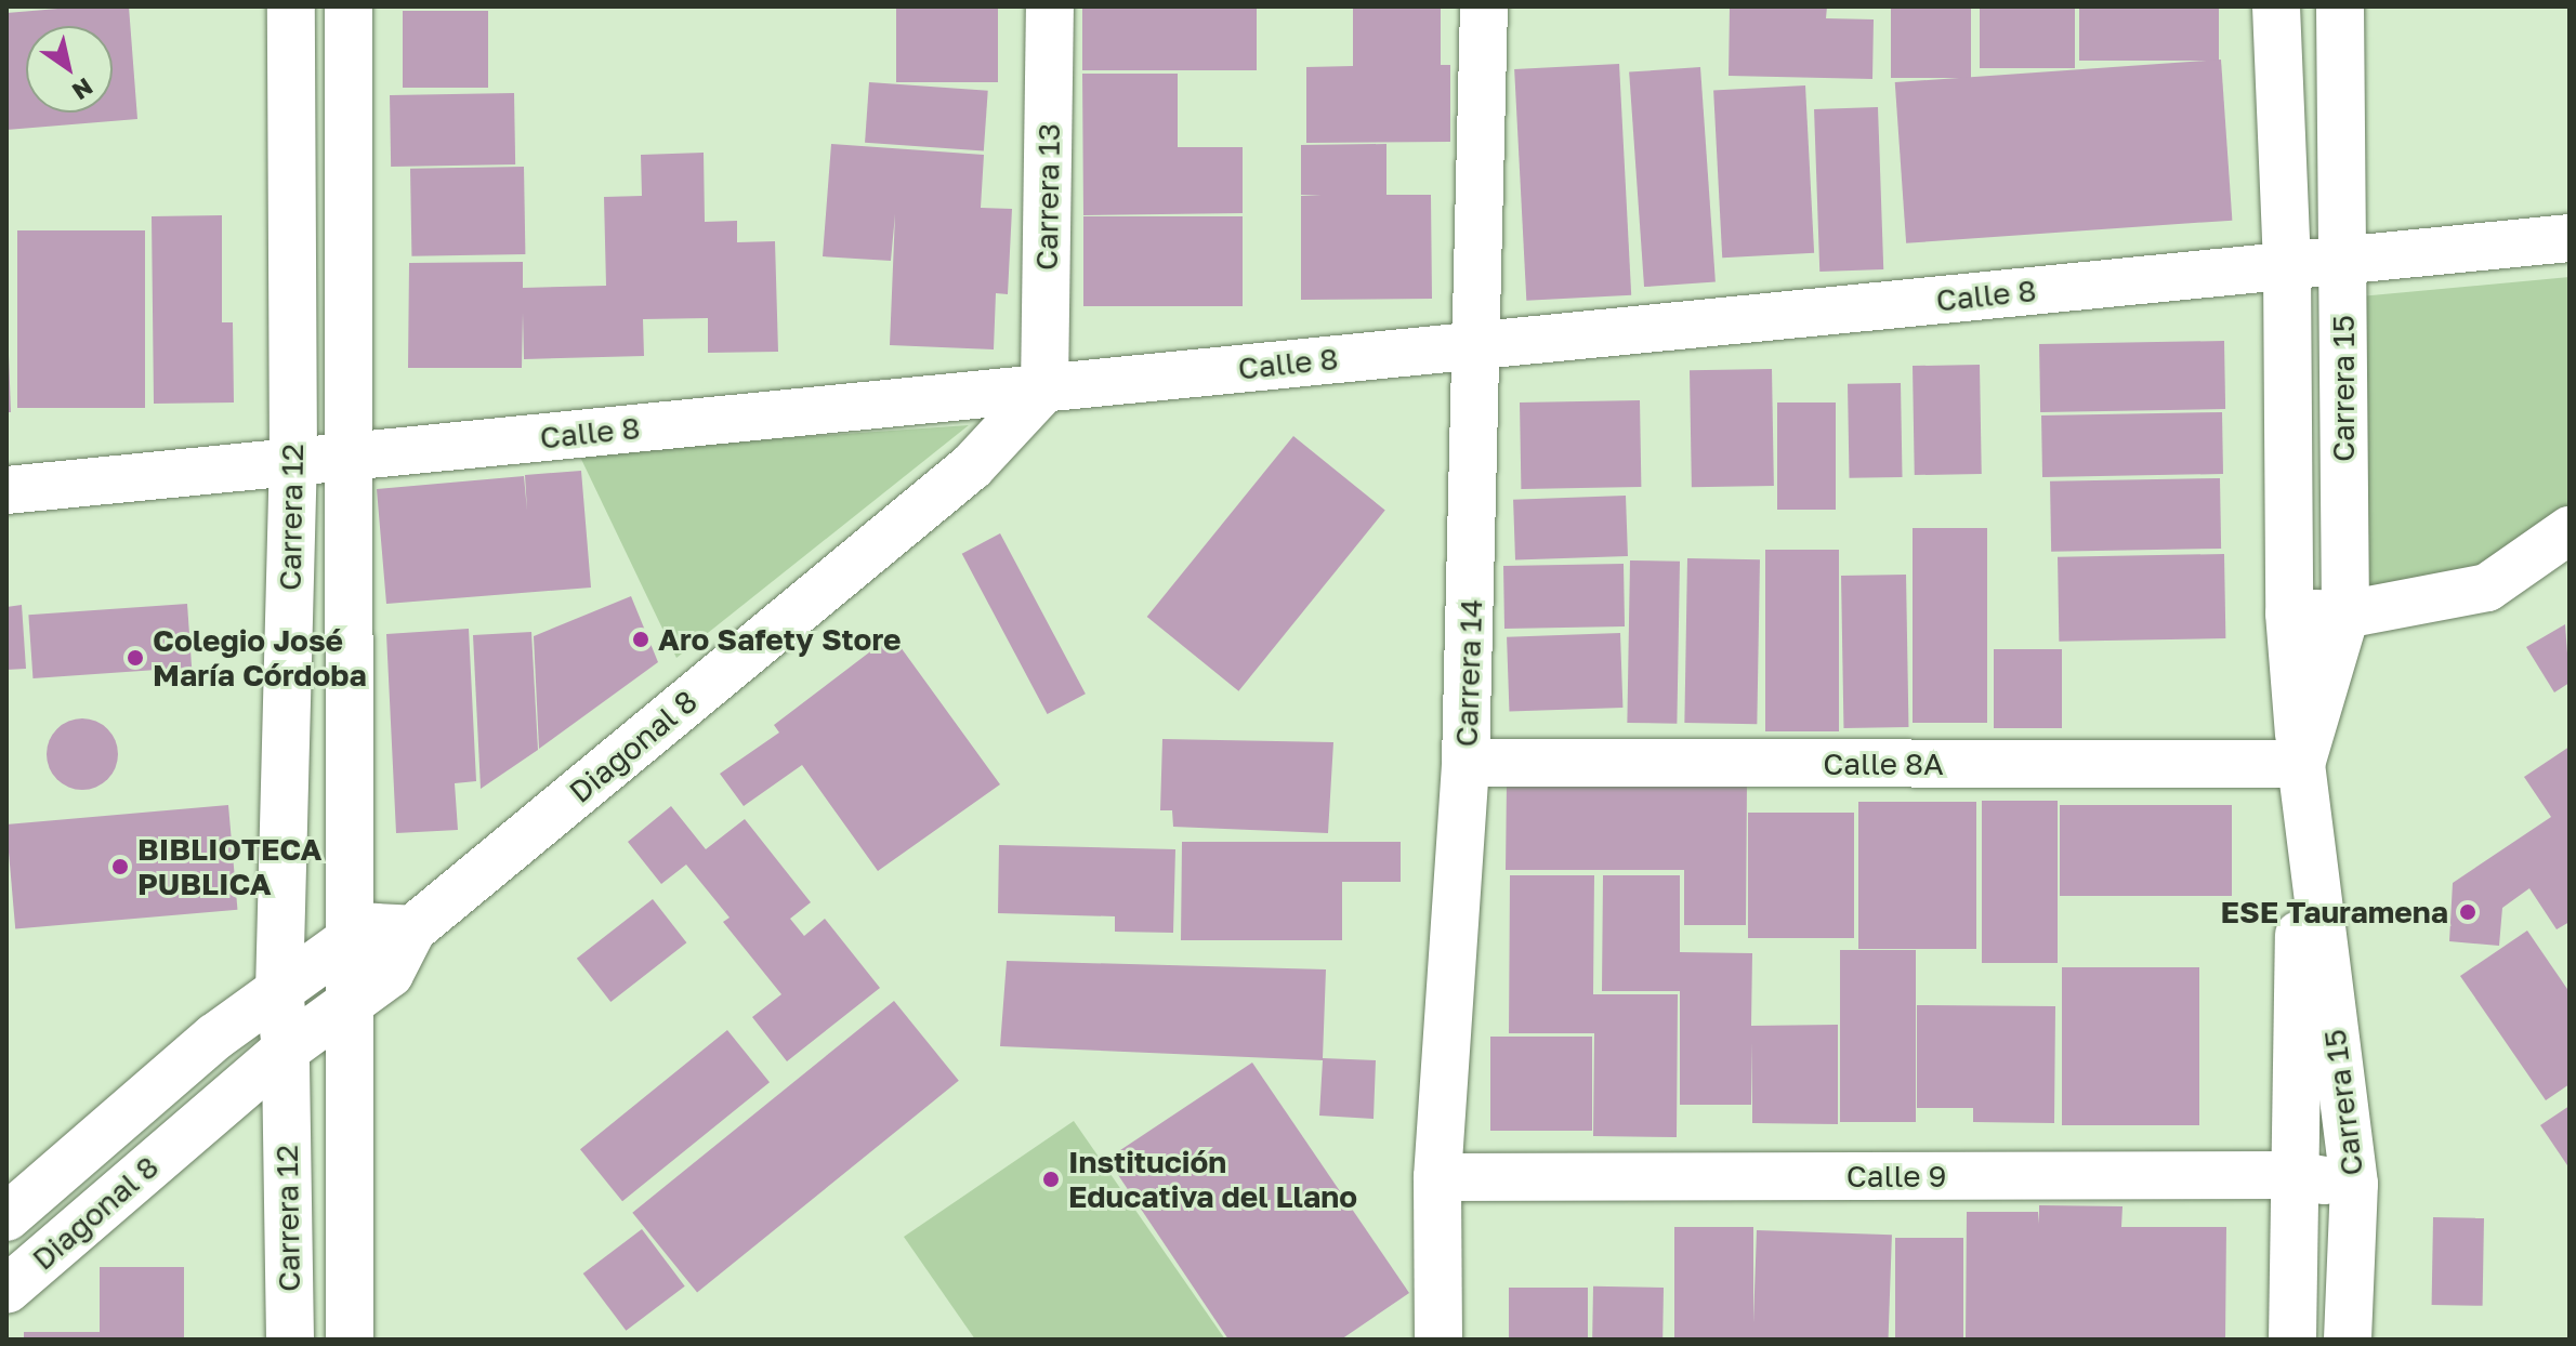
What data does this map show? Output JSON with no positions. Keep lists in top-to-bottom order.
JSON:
{
  "streets": {
    "street": [
      "Carrera 13",
      "Calle 8",
      "Carrera 15",
      "Carrera 12",
      "Carrera 14",
      "Diagonal 8",
      "Calle 8A",
      "Calle 9"
    ]
  },
  "crossings": [
    ["Carrera 13", "Calle 8"],
    ["Carrera 13", "Diagonal 8"],
    ["Calle 8", "Carrera 15"],
    ["Calle 8", "Carrera 12"],
    ["Calle 8", "Carrera 14"],
    ["Calle 8", "Diagonal 8"],
    ["Carrera 15", "Calle 8A"],
    ["Carrera 15", "Calle 9"],
    ["Carrera 12", "Diagonal 8"],
    ["Carrera 14", "Calle 8A"],
    ["Carrera 14", "Calle 9"]
  ],
  "places": [
    "Aro Safety Store",
    "Colegio José María Córdoba",
    "BIBLIOTECA PUBLICA",
    "ESE Tauramena",
    "Institución Educativa del Llano"
  ],
  "north": "bottom right"
}
